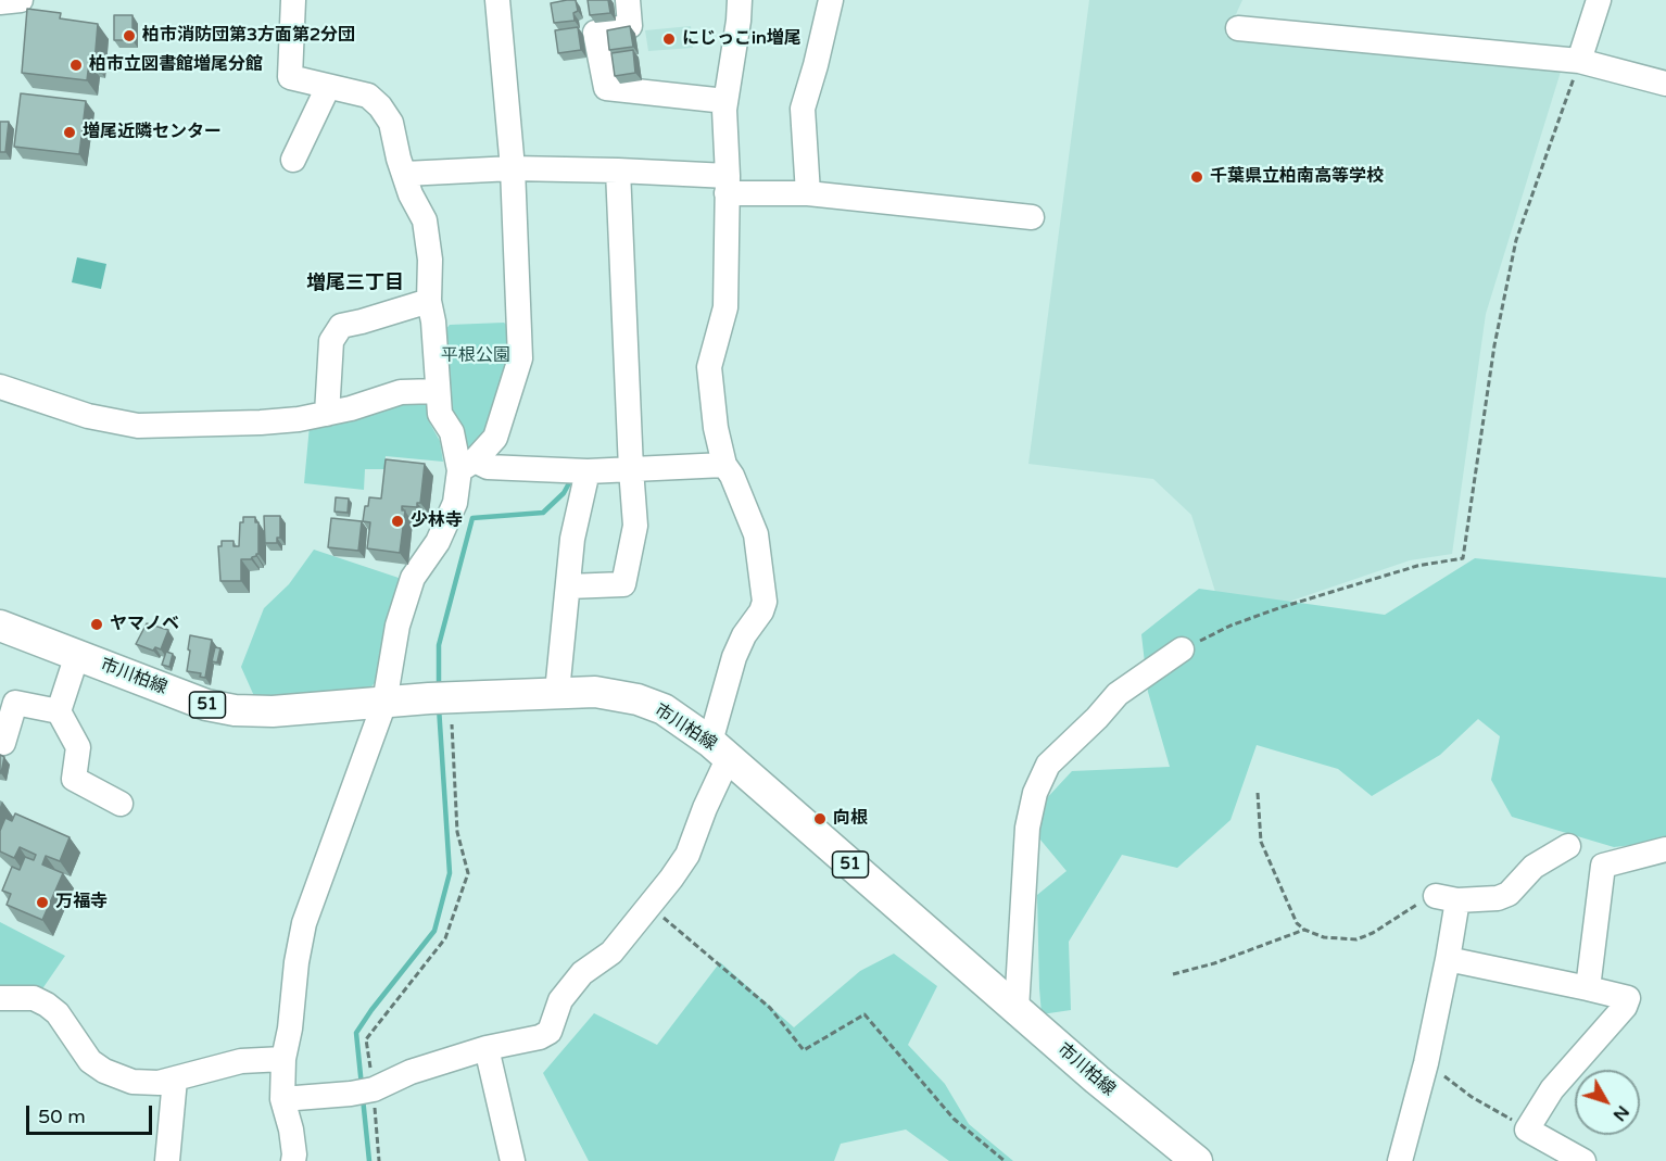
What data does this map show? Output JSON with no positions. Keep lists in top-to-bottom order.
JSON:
{
  "streets": {
    "main road": ["市川柏線", "51"]
  },
  "districts": ["増尾三丁目"],
  "parks": ["平根公園"],
  "places": [
    "柏市消防団第3方面第2分団",
    "にじっこin増尾",
    "柏市立図書館増尾分館",
    "増尾近隣センター",
    "千葉県立柏南高等学校",
    "少林寺",
    "ヤマノベ",
    "向根",
    "万福寺"
  ],
  "scale_bar": "50 m",
  "north": "bottom right"
}
